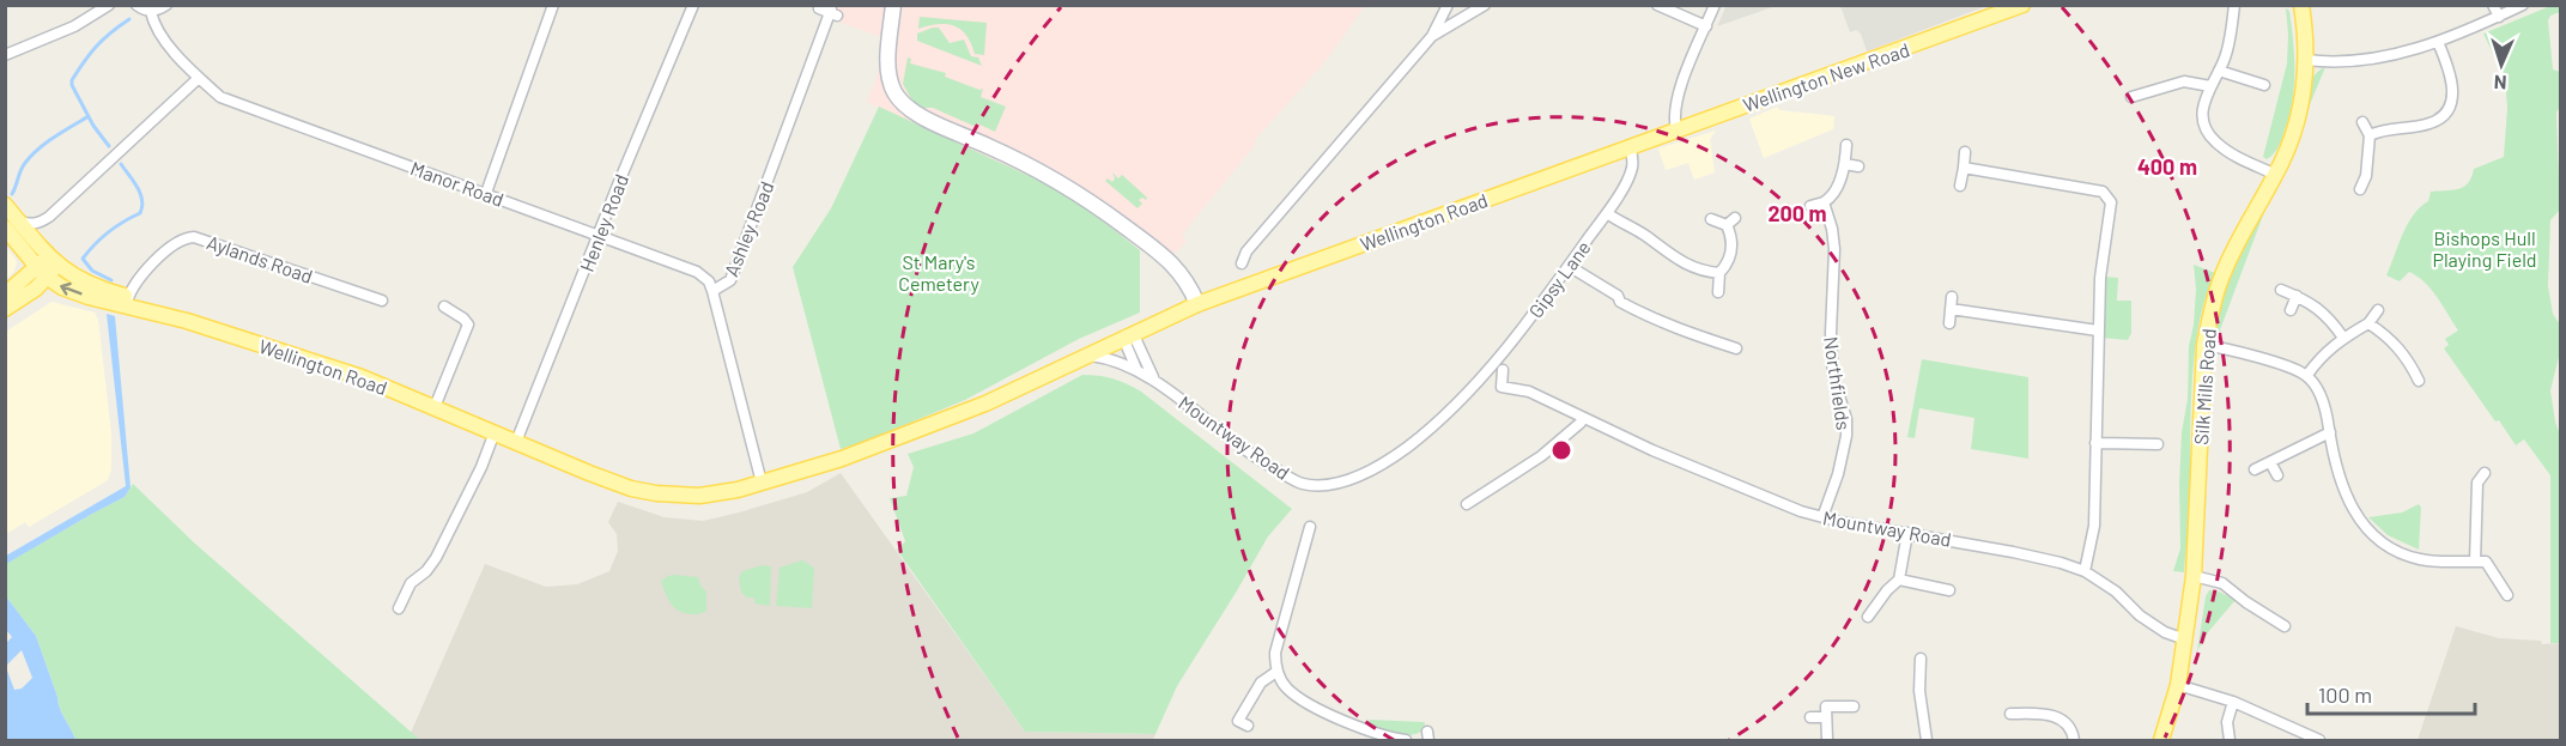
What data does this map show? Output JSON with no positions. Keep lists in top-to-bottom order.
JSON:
{
  "streets": {
    "main road": ["Wellington New Road", "Wellington Road", "Silk Mills Road"],
    "street": [
      "Manor Road",
      "Henley Road",
      "Ashley Road",
      "Aylands Road",
      "Gipsy Lane",
      "Northfields",
      "Mountway Road"
    ]
  },
  "crossings": [
    ["Wellington New Road", "Wellington Road"],
    ["Wellington New Road", "Gipsy Lane"],
    ["Manor Road", "Henley Road"],
    ["Manor Road", "Ashley Road"],
    ["Wellington Road", "Henley Road"],
    ["Wellington Road", "Ashley Road"],
    ["Wellington Road", "Aylands Road"],
    ["Wellington Road", "Gipsy Lane"],
    ["Wellington Road", "Mountway Road"],
    ["Gipsy Lane", "Mountway Road"],
    ["Northfields", "Mountway Road"],
    ["Silk Mills Road", "Mountway Road"]
  ],
  "parks": ["Bishops Hull Playing Field", "St Mary's Cemetery"],
  "scale_bar": "100 m",
  "north": "bottom",
  "rings": ["400 m", "200 m"]
}
